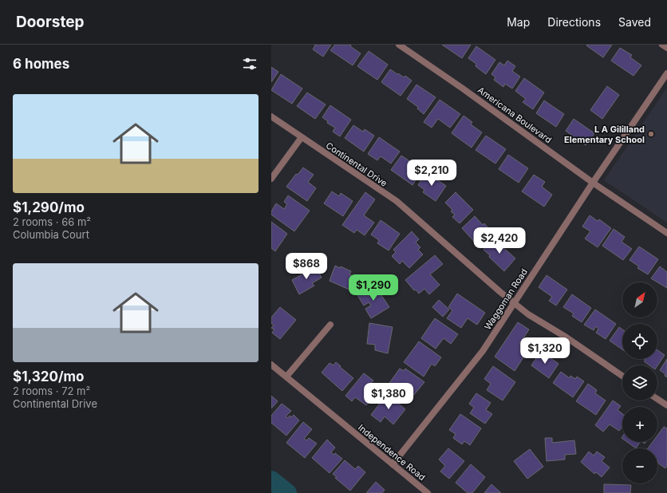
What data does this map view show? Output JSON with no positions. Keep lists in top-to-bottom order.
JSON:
{
  "streets": {
    "street": [
      "Americana Boulevard",
      "Continental Drive",
      "Waggoman Road",
      "Independence Road"
    ]
  },
  "crossings": [
    ["Americana Boulevard", "Waggoman Road"],
    ["Continental Drive", "Waggoman Road"],
    ["Waggoman Road", "Independence Road"]
  ],
  "places": ["L A Gililland Elementary School"],
  "north": "top right",
  "page": {
    "header": "Doorstep",
    "nav": ["Map", "Directions", "Saved"],
    "heading": "6 homes",
    "list": [
      {
        "name": "$1,290/mo",
        "note": "2 rooms · 66 m² · Columbia Court"
      },
      {
        "name": "$1,320/mo",
        "note": "2 rooms · 72 m² · Continental Drive"
      }
    ],
    "price": [
      "$2,210",
      "$2,420",
      "$868",
      "$1,290",
      "$1,320",
      "$1,380"
    ],
    "map_buttons": ["+", "−"]
  }
}
